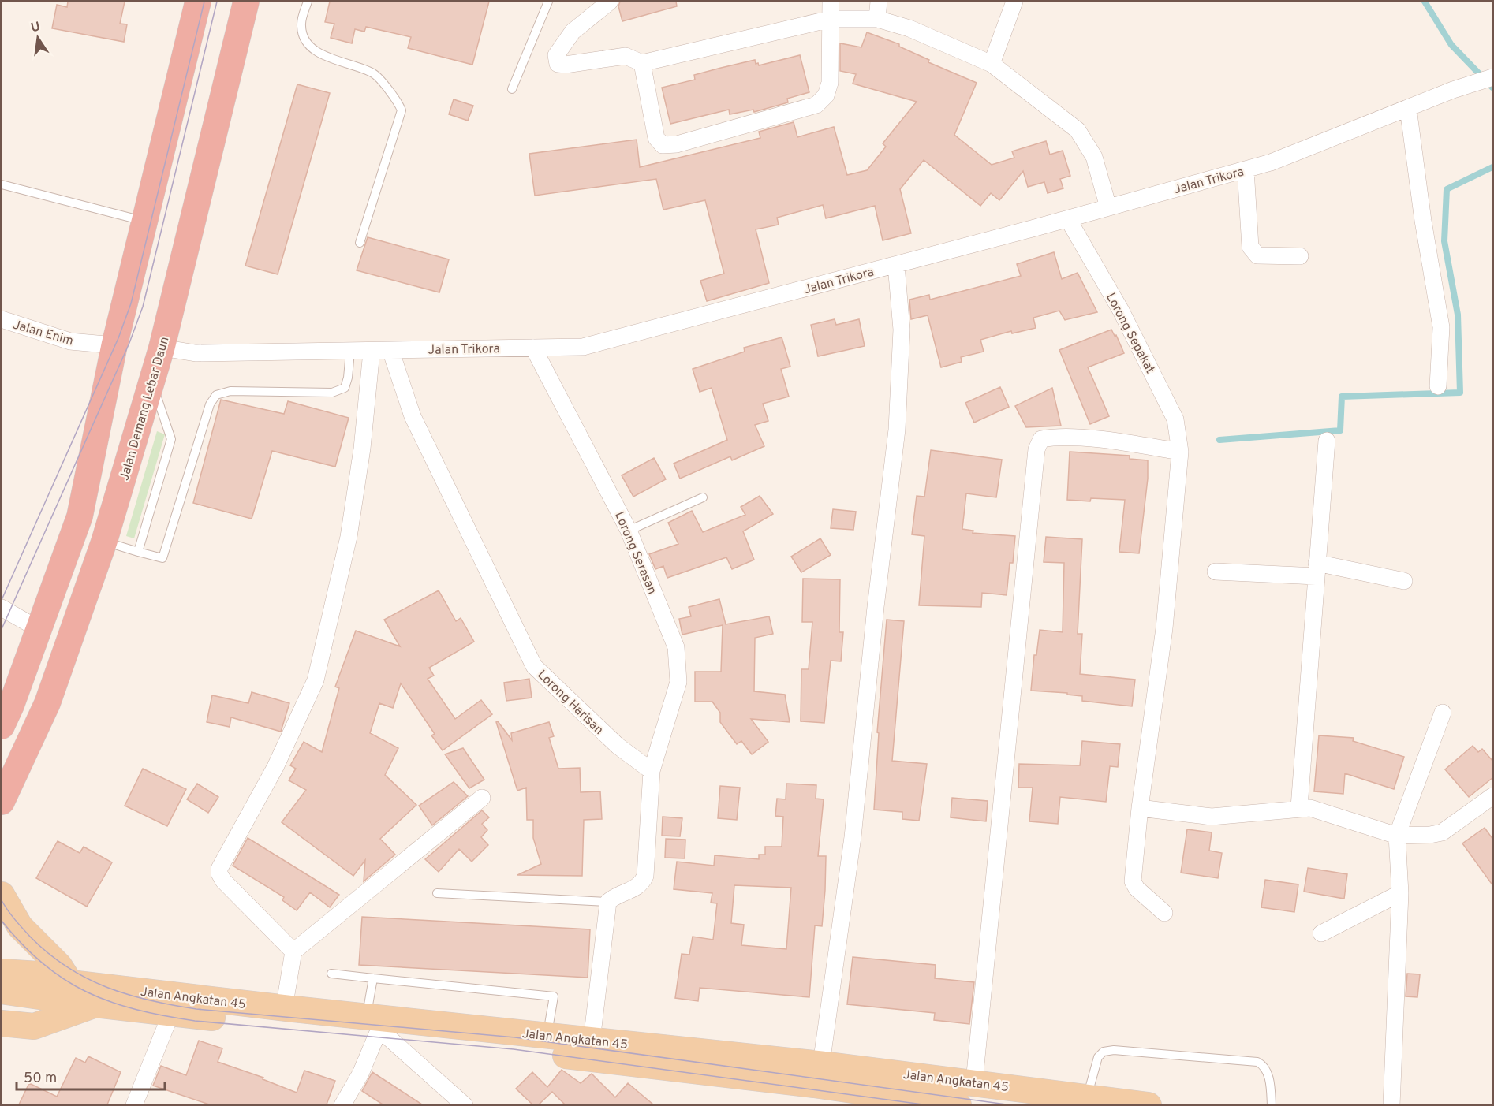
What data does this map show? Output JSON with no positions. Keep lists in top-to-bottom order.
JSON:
{
  "streets": {
    "highway": ["Jalan Demang Lebar Daun"],
    "main road": ["Jalan Angkatan 45"],
    "street": [
      "Jalan Trikora",
      "Jalan Enim",
      "Lorong Sepakat",
      "Lorong Serasan",
      "Lorong Harisan"
    ]
  },
  "crossings": [
    ["Jalan Trikora", "Lorong Sepakat"],
    ["Jalan Trikora", "Jalan Demang Lebar Daun"],
    ["Jalan Trikora", "Lorong Serasan"],
    ["Jalan Trikora", "Lorong Harisan"],
    ["Lorong Serasan", "Lorong Harisan"]
  ],
  "scale_bar": "50 m",
  "north": "top"
}
